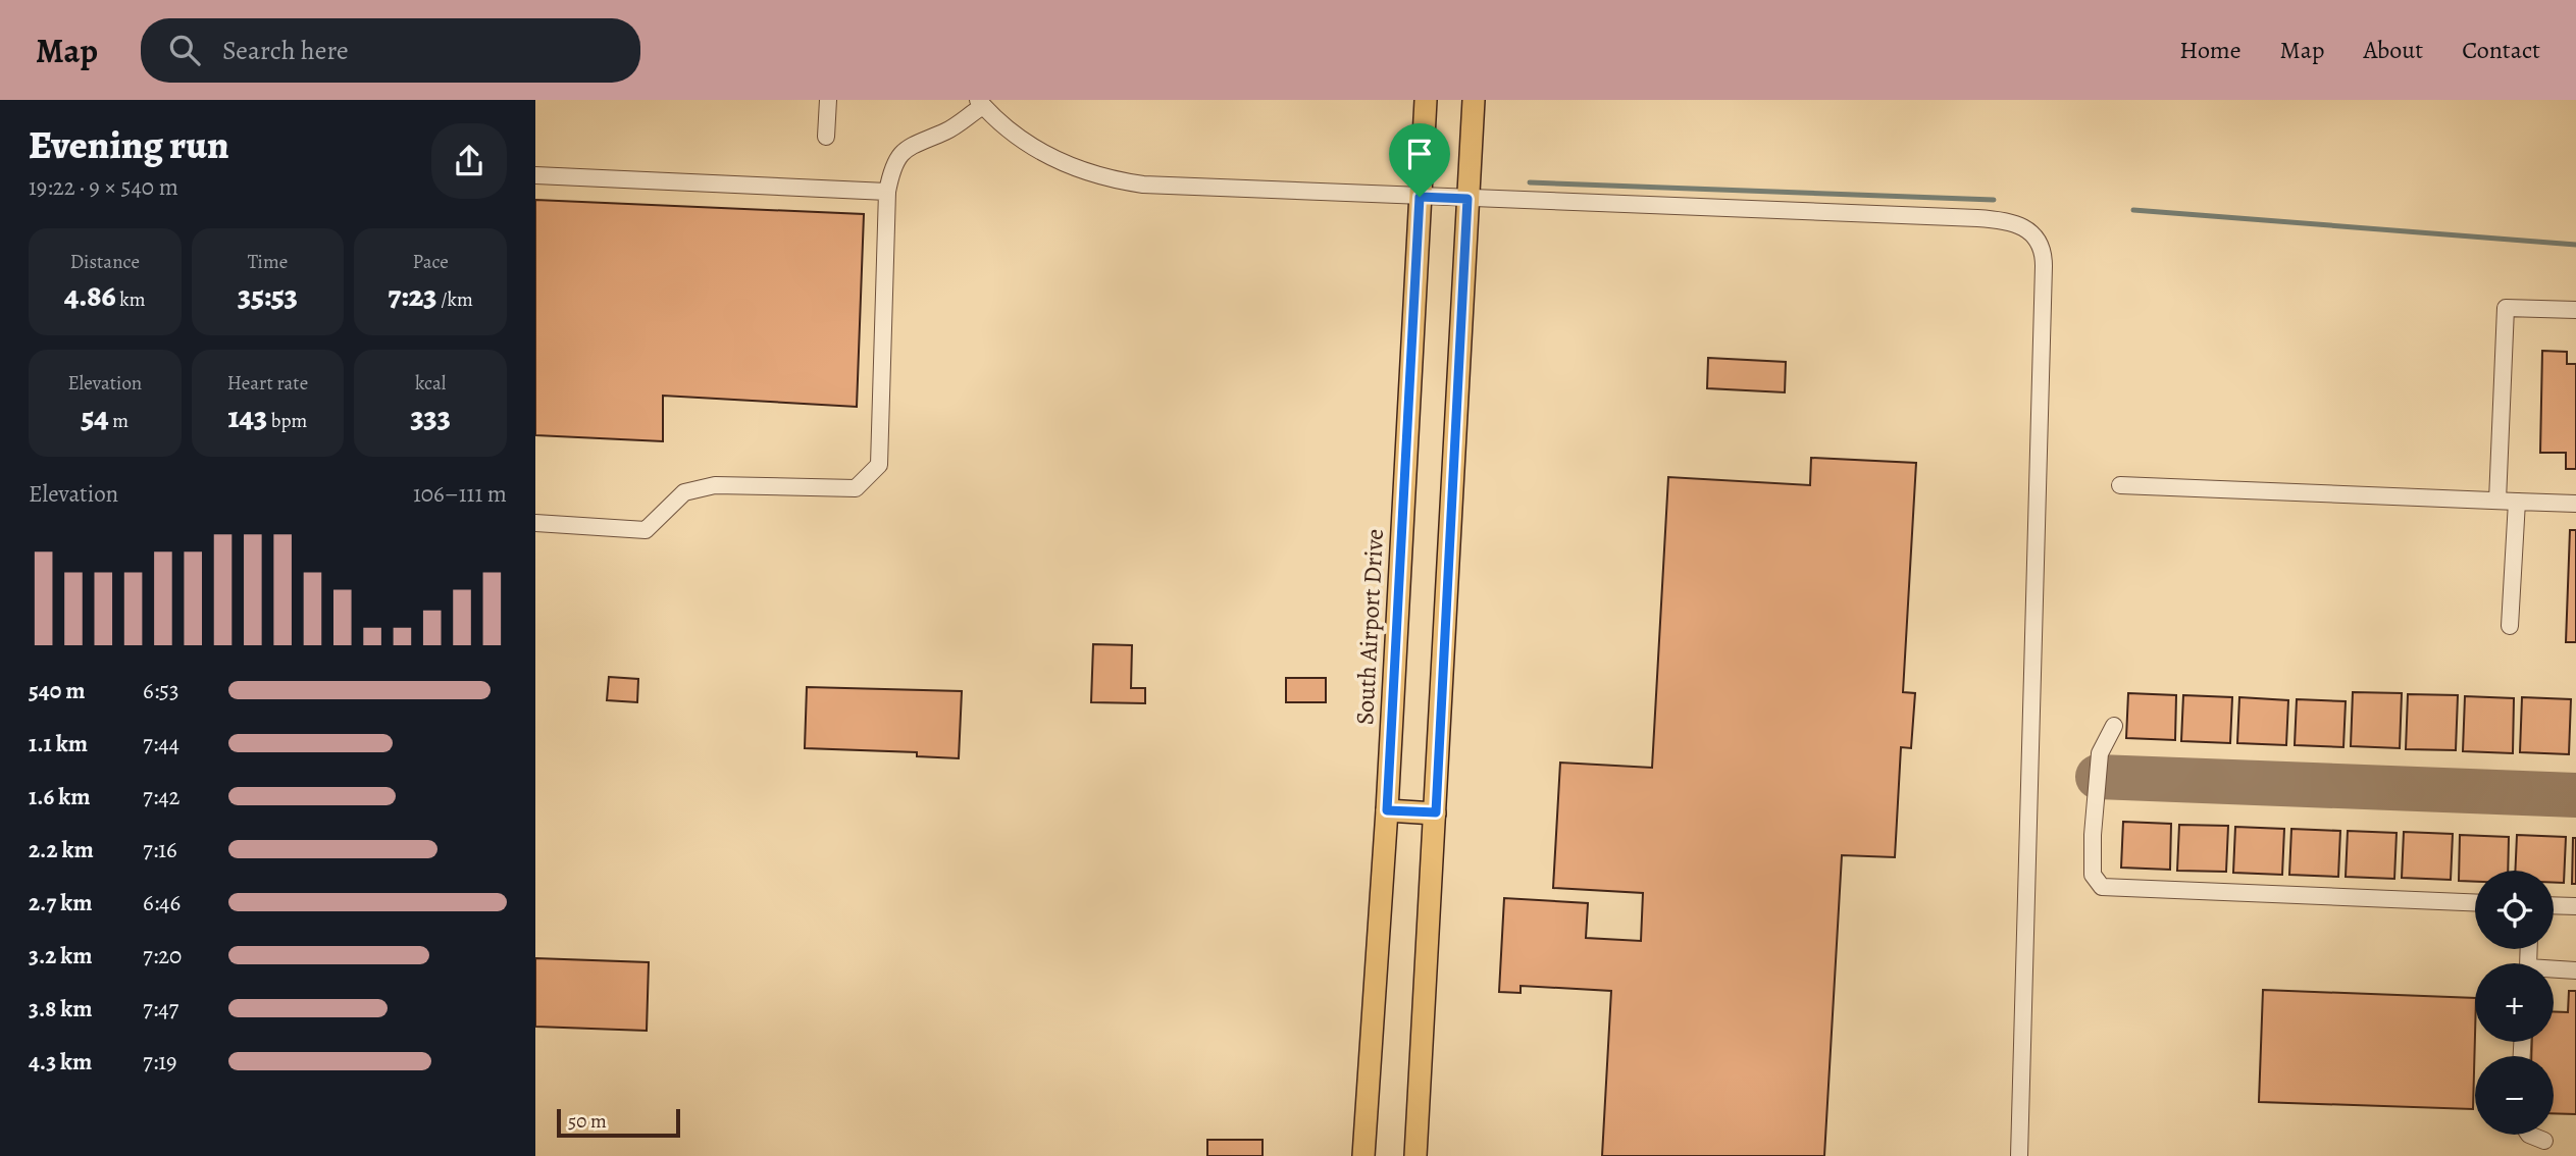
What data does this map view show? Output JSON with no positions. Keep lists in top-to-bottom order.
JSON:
{
  "streets": {
    "main road": ["South Airport Drive"]
  },
  "scale_bar": "50 m",
  "page": {
    "header": "Map",
    "search": "Search here",
    "nav": [
      "Home",
      "Map",
      "About",
      "Contact"
    ],
    "heading": ["Evening run", "19:22 · 9 × 540 m"],
    "stats": [
      ["Distance", "4.86 km"],
      ["Time", "35:53"],
      ["Pace", "7:23 /km"],
      ["Elevation", "54 m"],
      ["Heart rate", "143 bpm"],
      ["kcal", "333"]
    ],
    "chart": ["Elevation", "106–111 m"],
    "list": [
      {
        "name": "540 m",
        "note": "6:53"
      },
      {
        "name": "1.1 km",
        "note": "7:44"
      },
      {
        "name": "1.6 km",
        "note": "7:42"
      },
      {
        "name": "2.2 km",
        "note": "7:16"
      },
      {
        "name": "2.7 km",
        "note": "6:46"
      },
      {
        "name": "3.2 km",
        "note": "7:20"
      },
      {
        "name": "3.8 km",
        "note": "7:47"
      },
      {
        "name": "4.3 km",
        "note": "7:19"
      }
    ],
    "map_buttons": ["+", "−"],
    "scale": "50 m"
  }
}
